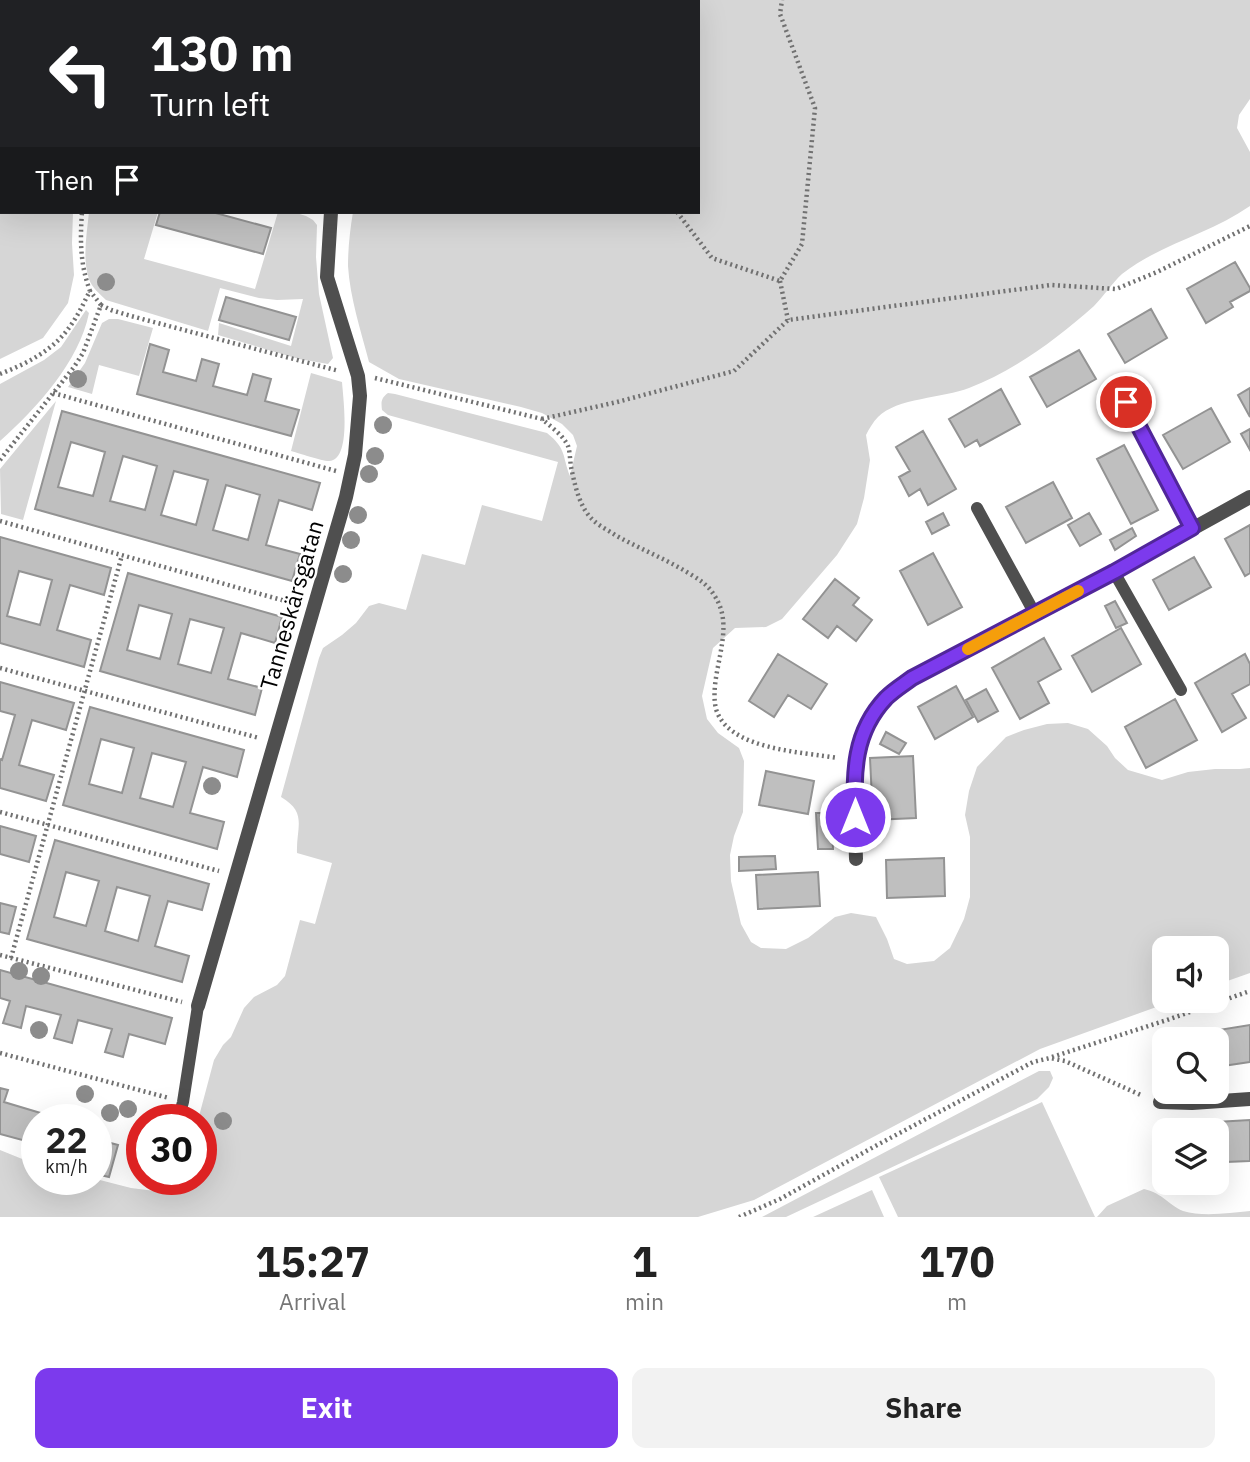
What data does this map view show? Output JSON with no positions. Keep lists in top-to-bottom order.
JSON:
{
  "streets": {
    "street": ["Tanneskärsgatan"]
  },
  "page": {
    "turn": ["130 m", "Turn left"],
    "then": "Then",
    "speed": "22 km/h",
    "limit": "30",
    "eta": [
      "15:27",
      "Arrival",
      "1",
      "min",
      "170",
      "m"
    ],
    "buttons": ["Exit", "Share"]
  }
}
